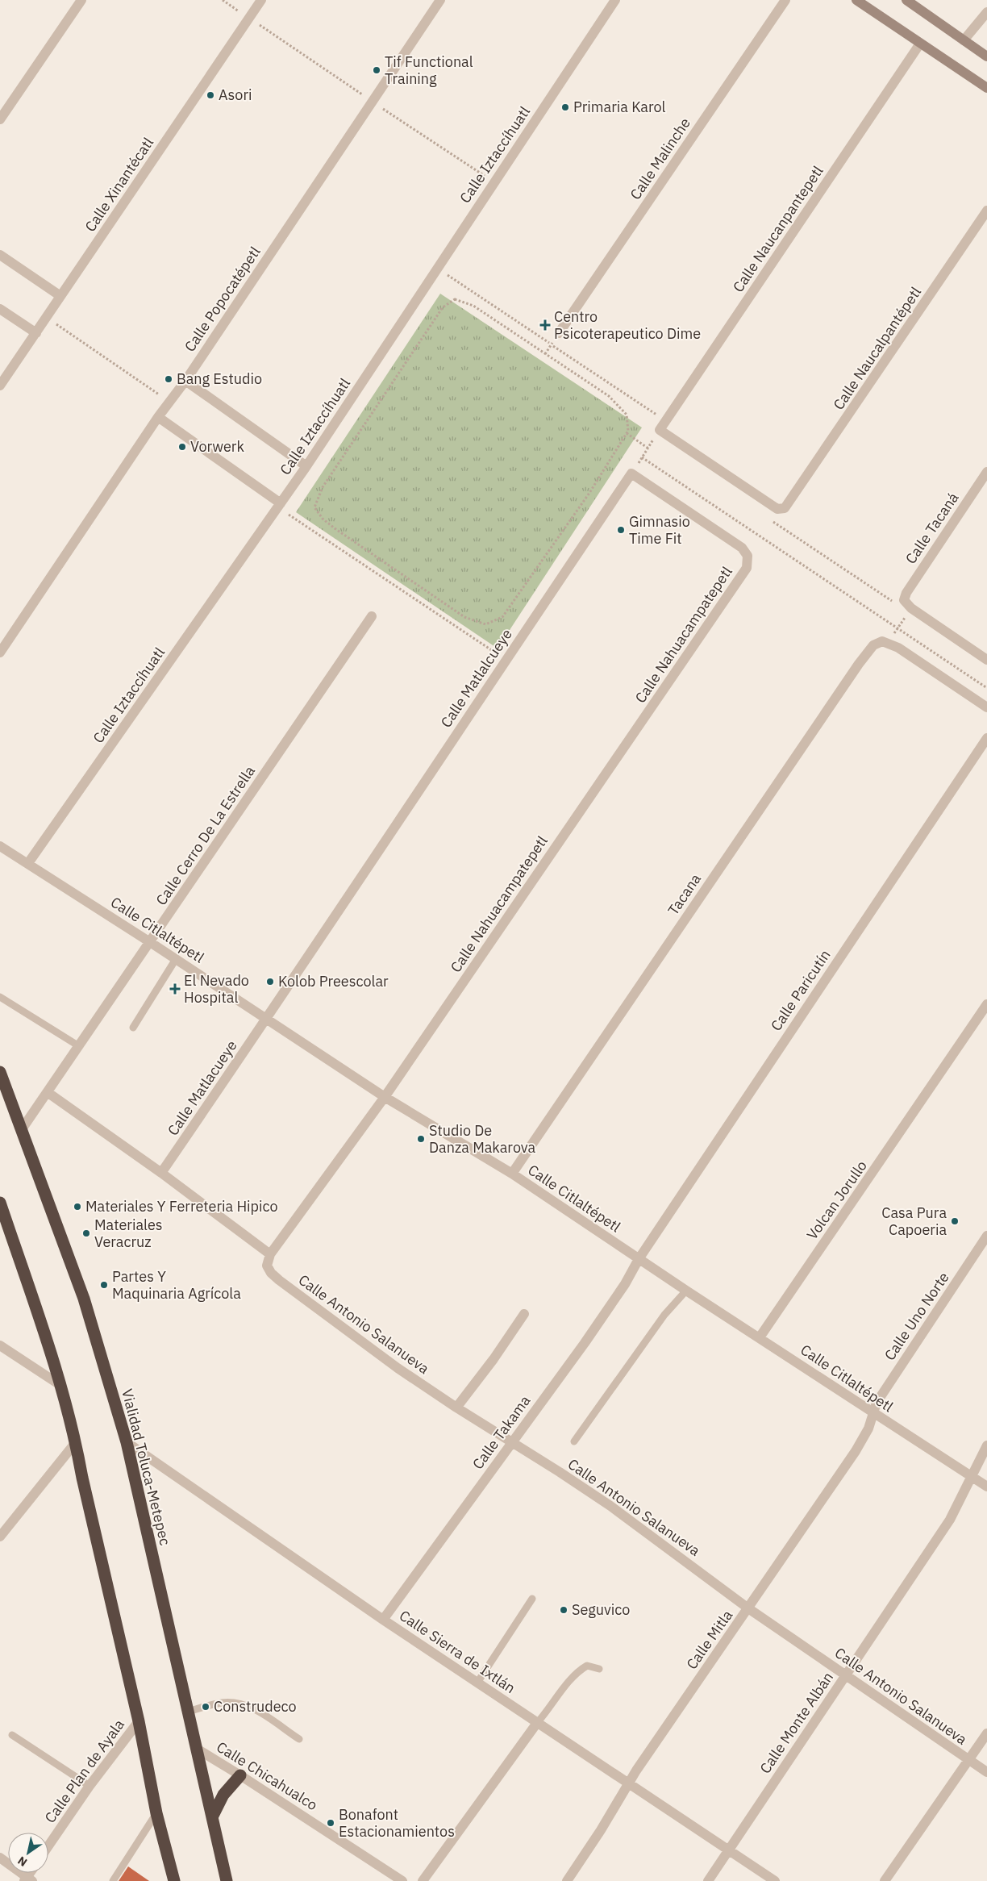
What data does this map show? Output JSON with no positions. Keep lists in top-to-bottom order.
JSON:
{
  "streets": {
    "highway": ["Vialidad Toluca-Metepec"],
    "street": [
      "Calle Iztaccíhuatl",
      "Calle Malinche",
      "Calle Xinantécatl",
      "Calle Naucanpantepetl",
      "Calle Popocatépetl",
      "Calle Naucalpantépetl",
      "Calle Tacaná",
      "Calle Nahuacampatepetl",
      "Calle Matlalcueye",
      "Calle Cerro De La Estrella",
      "Tacana",
      "Calle Citlaltépetl",
      "Calle Paricutín",
      "Calle Matlacueye",
      "Volcan Jorullo",
      "Calle Uno Norte",
      "Calle Antonio Salanueva",
      "Calle Takama",
      "Calle Mitla",
      "Calle Sierra de Ixtlán",
      "Calle Monte Albán",
      "Calle Plan de Ayala",
      "Calle Chicahualco"
    ]
  },
  "crossings": [
    ["Calle Iztaccíhuatl", "Calle Citlaltépetl"],
    ["Calle Naucanpantepetl", "Calle Naucalpantépetl"],
    ["Calle Nahuacampatepetl", "Calle Matlalcueye"],
    ["Calle Nahuacampatepetl", "Calle Citlaltépetl"],
    ["Calle Nahuacampatepetl", "Calle Antonio Salanueva"],
    ["Calle Matlalcueye", "Calle Citlaltépetl"],
    ["Calle Matlalcueye", "Calle Matlacueye"],
    ["Calle Cerro De La Estrella", "Calle Citlaltépetl"],
    ["Calle Cerro De La Estrella", "Vialidad Toluca-Metepec"],
    ["Tacana", "Calle Citlaltépetl"],
    ["Calle Citlaltépetl", "Calle Paricutín"],
    ["Calle Citlaltépetl", "Calle Matlacueye"],
    ["Calle Citlaltépetl", "Volcan Jorullo"],
    ["Calle Citlaltépetl", "Calle Uno Norte"],
    ["Calle Citlaltépetl", "Calle Takama"],
    ["Calle Citlaltépetl", "Calle Mitla"],
    ["Calle Citlaltépetl", "Calle Monte Albán"],
    ["Calle Paricutín", "Calle Takama"],
    ["Calle Uno Norte", "Calle Mitla"],
    ["Calle Antonio Salanueva", "Calle Takama"],
    ["Calle Antonio Salanueva", "Calle Mitla"],
    ["Calle Antonio Salanueva", "Calle Monte Albán"],
    ["Calle Takama", "Calle Sierra de Ixtlán"],
    ["Vialidad Toluca-Metepec", "Calle Sierra de Ixtlán"],
    ["Vialidad Toluca-Metepec", "Calle Chicahualco"],
    ["Calle Mitla", "Calle Sierra de Ixtlán"],
    ["Calle Sierra de Ixtlán", "Calle Monte Albán"]
  ],
  "places": {
    "other": [
      "Tif Functional Training",
      "Asori",
      "Primaria Karol",
      "Bang Estudio",
      "Vorwerk",
      "Gimnasio Time Fit",
      "Kolob Preescolar",
      "Studio De Danza Makarova",
      "Materiales Y Ferreteria Hipico",
      "Casa Pura Capoeria",
      "Materiales Veracruz",
      "Partes Y Maquinaria Agrícola",
      "Seguvico",
      "Construdeco",
      "Bonafont Estacionamientos"
    ],
    "health": ["Centro Psicoterapeutico Dime", "El Nevado Hospital"]
  },
  "north": "bottom left"
}
